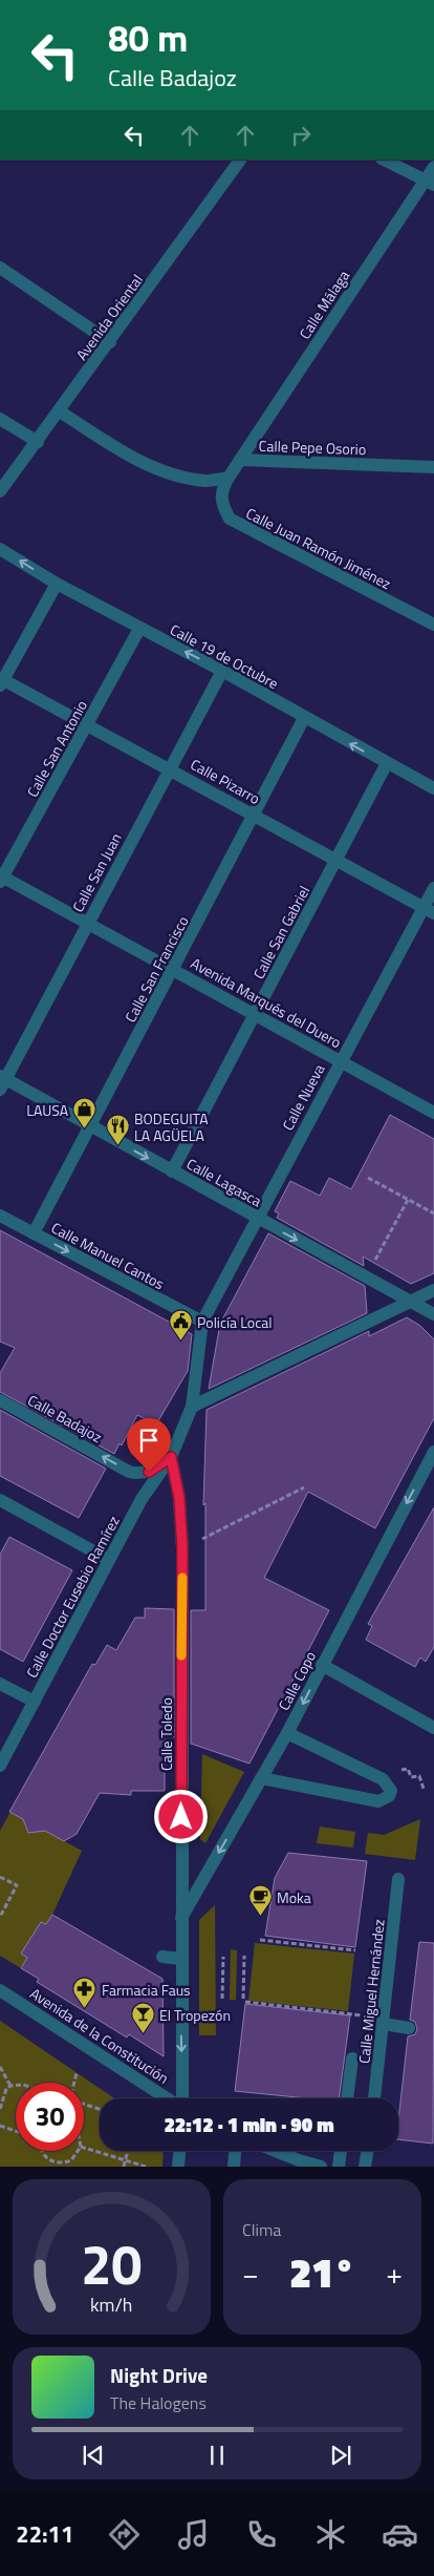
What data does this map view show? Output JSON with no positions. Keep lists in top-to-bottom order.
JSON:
{
  "streets": {
    "street": [
      "Calle Málaga",
      "Avenida Oriental",
      "Calle Pepe Osorio",
      "Calle Juan Ramón Jiménez",
      "Calle 19 de Octubre",
      "Calle San Antonio",
      "Calle Pizarro",
      "Calle San Juan",
      "Calle San Gabriel",
      "Calle San Francisco",
      "Avenida Marqués del Duero",
      "Calle Nueva",
      "Calle Lagasca",
      "Calle Manuel Cantos",
      "Calle Badajoz",
      "Calle Doctor Eusebio Ramírez",
      "Calle Copo",
      "Calle Toledo",
      "Calle Miguel Hernández",
      "Avenida de la Constitución"
    ]
  },
  "crossings": [
    ["Calle Málaga", "Calle Pepe Osorio"],
    ["Calle Pepe Osorio", "Calle Juan Ramón Jiménez"],
    ["Calle 19 de Octubre", "Calle San Antonio"],
    ["Calle 19 de Octubre", "Calle San Juan"],
    ["Calle 19 de Octubre", "Calle San Gabriel"],
    ["Calle 19 de Octubre", "Calle San Francisco"],
    ["Calle San Antonio", "Calle Pizarro"],
    ["Calle San Antonio", "Avenida Marqués del Duero"],
    ["Calle Pizarro", "Calle San Juan"],
    ["Calle Pizarro", "Calle San Gabriel"],
    ["Calle Pizarro", "Calle San Francisco"],
    ["Calle Pizarro", "Calle Nueva"],
    ["Calle San Juan", "Avenida Marqués del Duero"],
    ["Calle San Juan", "Calle Lagasca"],
    ["Calle San Gabriel", "Avenida Marqués del Duero"],
    ["Calle San Gabriel", "Calle Lagasca"],
    ["Calle San Francisco", "Avenida Marqués del Duero"],
    ["Calle San Francisco", "Calle Lagasca"],
    ["Calle San Francisco", "Calle Manuel Cantos"],
    ["Avenida Marqués del Duero", "Calle Nueva"],
    ["Calle Nueva", "Calle Lagasca"],
    ["Calle Nueva", "Calle Manuel Cantos"],
    ["Calle Nueva", "Calle Doctor Eusebio Ramírez"],
    ["Calle Manuel Cantos", "Calle Doctor Eusebio Ramírez"],
    ["Calle Badajoz", "Calle Doctor Eusebio Ramírez"],
    ["Calle Badajoz", "Calle Toledo"],
    ["Calle Doctor Eusebio Ramírez", "Calle Toledo"],
    ["Calle Copo", "Calle Toledo"]
  ],
  "one_way": [
    "Calle 19 de Octubre",
    "Calle Lagasca",
    "Calle Manuel Cantos",
    "Calle Copo"
  ],
  "places": {
    "shop": ["LAUSA"],
    "restaurant": ["BODEGUITA LA AGÜELA"],
    "public building": ["Policía Local"],
    "cafe": ["Moka"],
    "pharmacy": ["Farmacia Faus"],
    "bar": ["El Tropezón"]
  },
  "page": {
    "turn": ["80 m", "Calle Badajoz"],
    "limit": "30",
    "trip": "22:12 · 1 min · 90 m",
    "tile": "Clima",
    "heat": ["−", "21°", "+"],
    "song": ["Night Drive", "The Halogens"],
    "tabs": "22:11",
    "gauge": ["20", "km/h"]
  }
}
